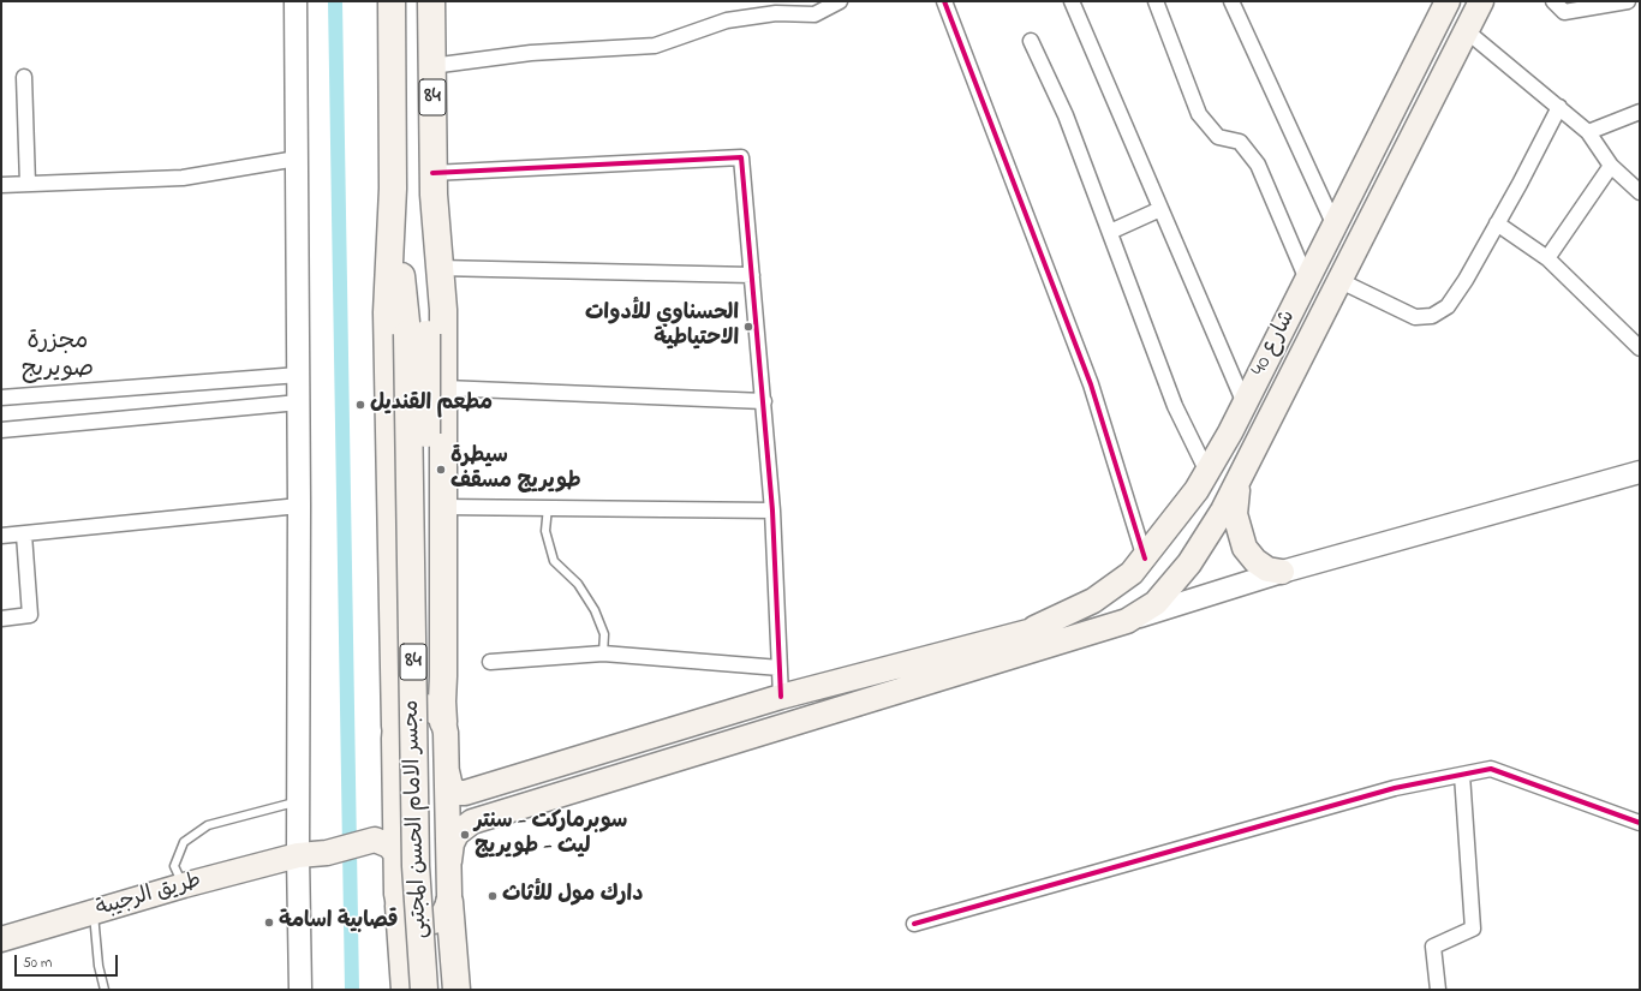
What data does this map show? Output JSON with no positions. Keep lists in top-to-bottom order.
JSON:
{
  "streets": {
    "highway": ["84", "مجسر الامام الحسن المجتبى"],
    "main road": ["شارع 40", "طريق الرجيبة"]
  },
  "crossings": [
    ["84", "مجسر الامام الحسن المجتبى"]
  ],
  "districts": ["مجزرة صويريج"],
  "places": [
    "الحسناوي للأدوات الاحتياطية",
    "مطعم القنديل",
    "سيطرة طويريج مسقف",
    "سوبرماركت - سنتر ليث - طويريج",
    "دارك مول للأثاث",
    "قصابية اسامة"
  ],
  "scale_bar": "50 m"
}
